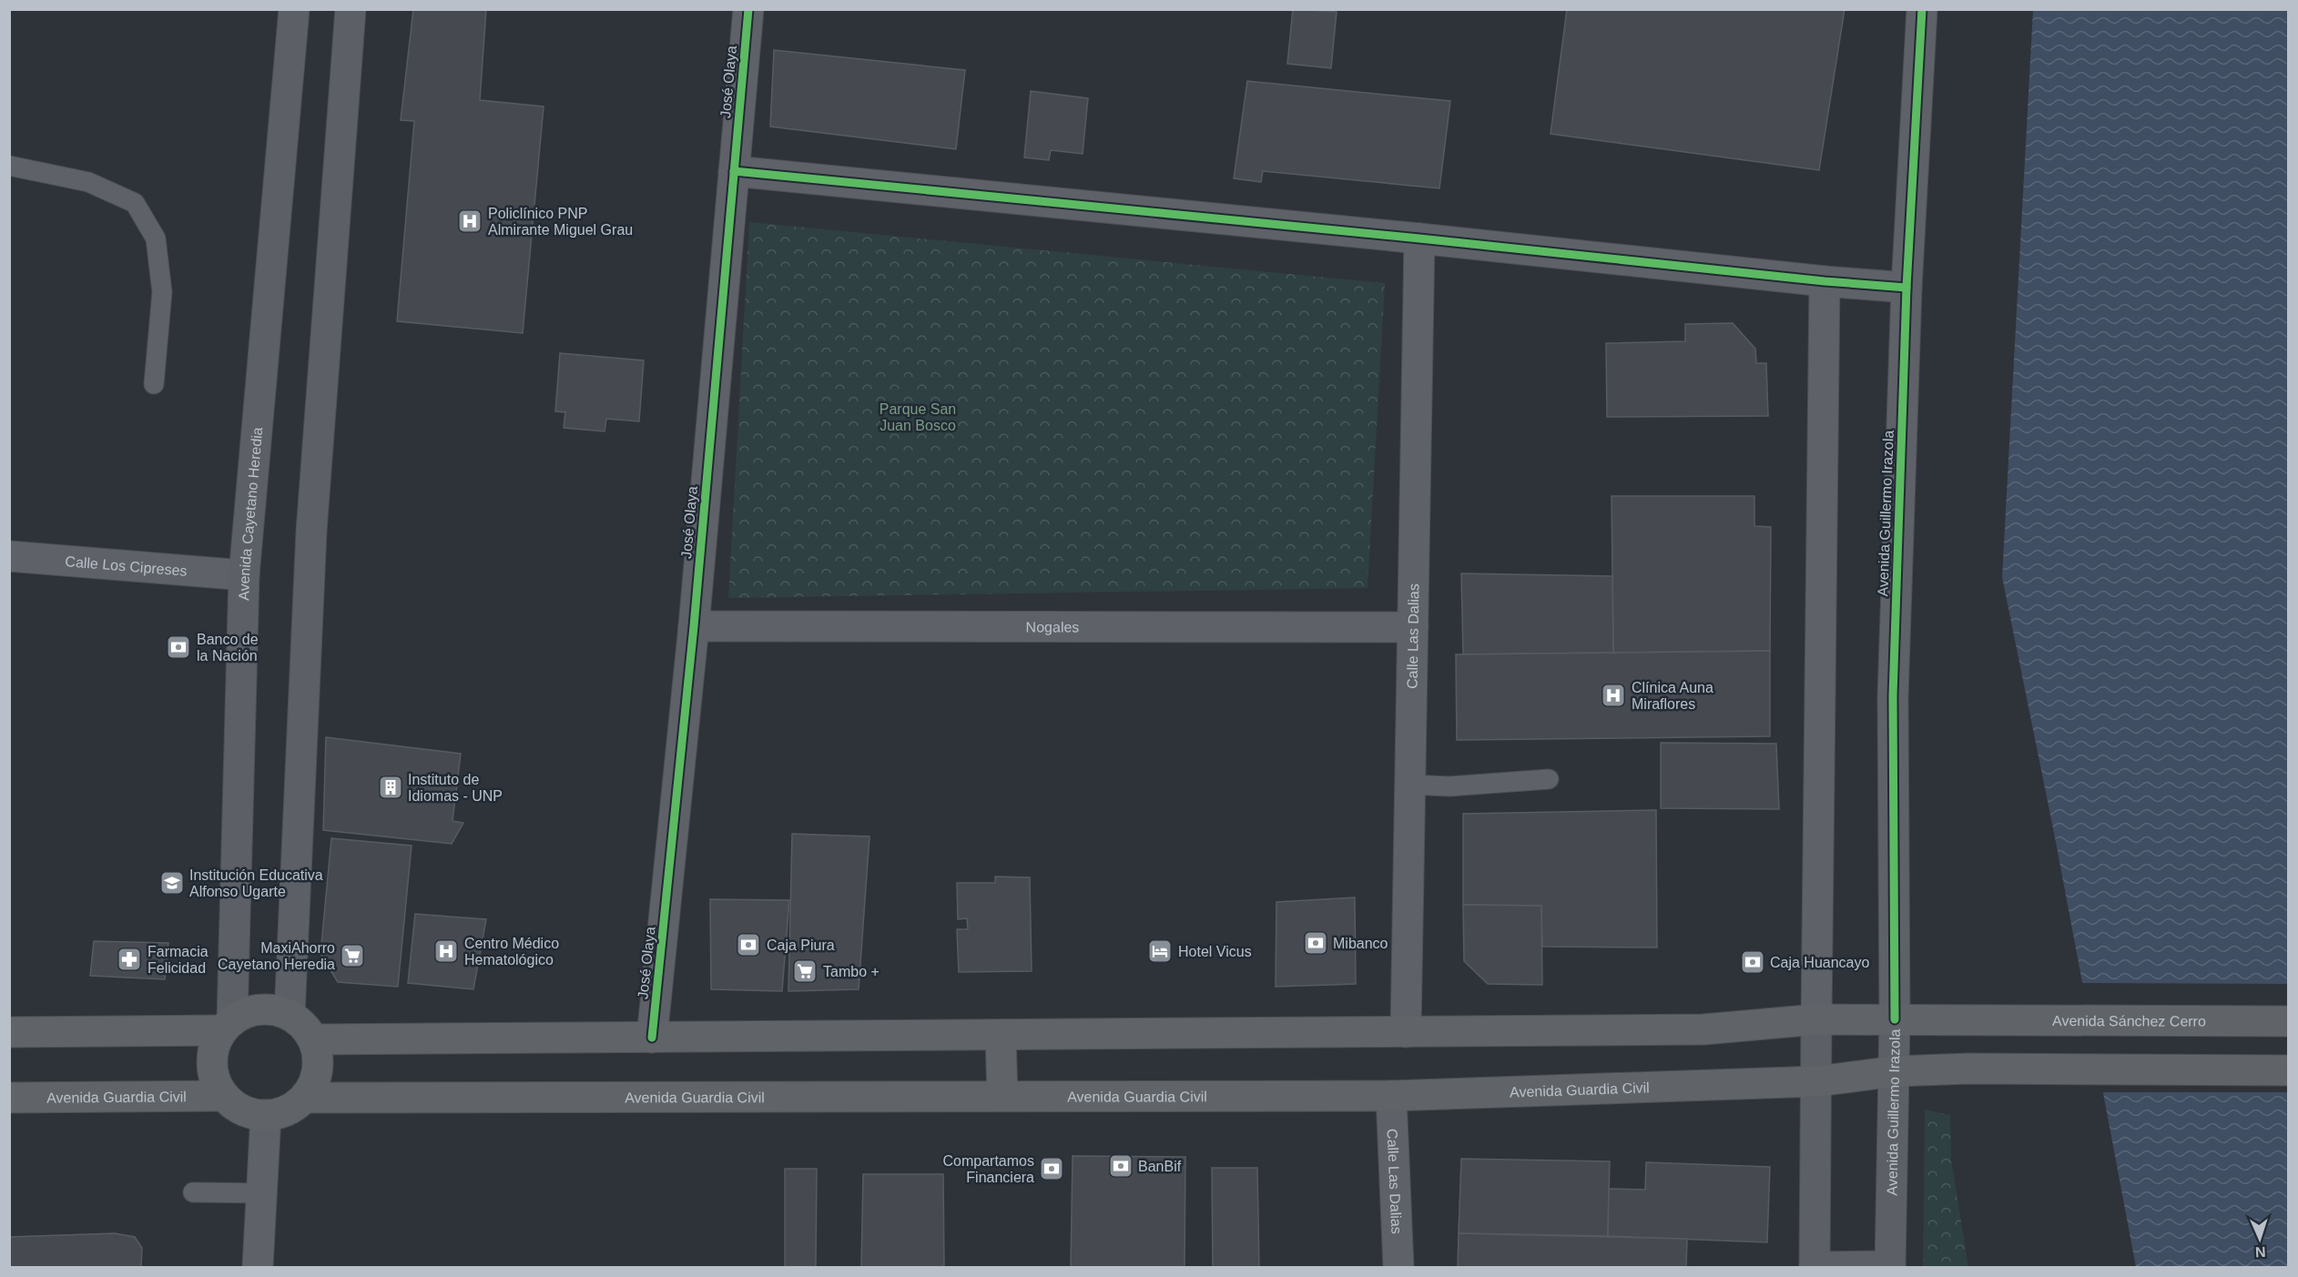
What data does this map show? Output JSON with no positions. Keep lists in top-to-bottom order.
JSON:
{
  "streets": {
    "main road": [
      "Avenida Cayetano Heredia",
      "Avenida Guillermo Irazola",
      "Avenida Sánchez Cerro",
      "Avenida Guardia Civil"
    ],
    "street": [
      "José Olaya",
      "Calle Los Cipreses",
      "Nogales",
      "Calle Las Dalias"
    ]
  },
  "crossings": [
    ["José Olaya", "Nogales"],
    ["Avenida Cayetano Heredia", "Calle Los Cipreses"],
    ["Avenida Cayetano Heredia", "Avenida Guardia Civil"],
    ["Avenida Guillermo Irazola", "Avenida Sánchez Cerro"],
    ["Avenida Guillermo Irazola", "Avenida Guardia Civil"],
    ["Nogales", "Calle Las Dalias"],
    ["Calle Las Dalias", "Avenida Guardia Civil"]
  ],
  "parks": ["Parque San Juan Bosco"],
  "places": {
    "hospital": ["Policlínico PNP Almirante Miguel Grau", "Clínica Auna Miraflores", "Centro Médico Hematológico"],
    "bank": [
      "Banco de la Nación",
      "Mibanco",
      "Caja Piura",
      "Caja Huancayo",
      "BanBif",
      "Compartamos Financiera"
    ],
    "building": ["Instituto de Idiomas - UNP"],
    "school or university": ["Institución Educativa Alfonso Ugarte"],
    "hotel": ["Hotel Vicus"],
    "supermarket": ["MaxiAhorro Cayetano Heredia", "Tambo +"],
    "pharmacy": ["Farmacia Felicidad"]
  },
  "north": "bottom"
}
